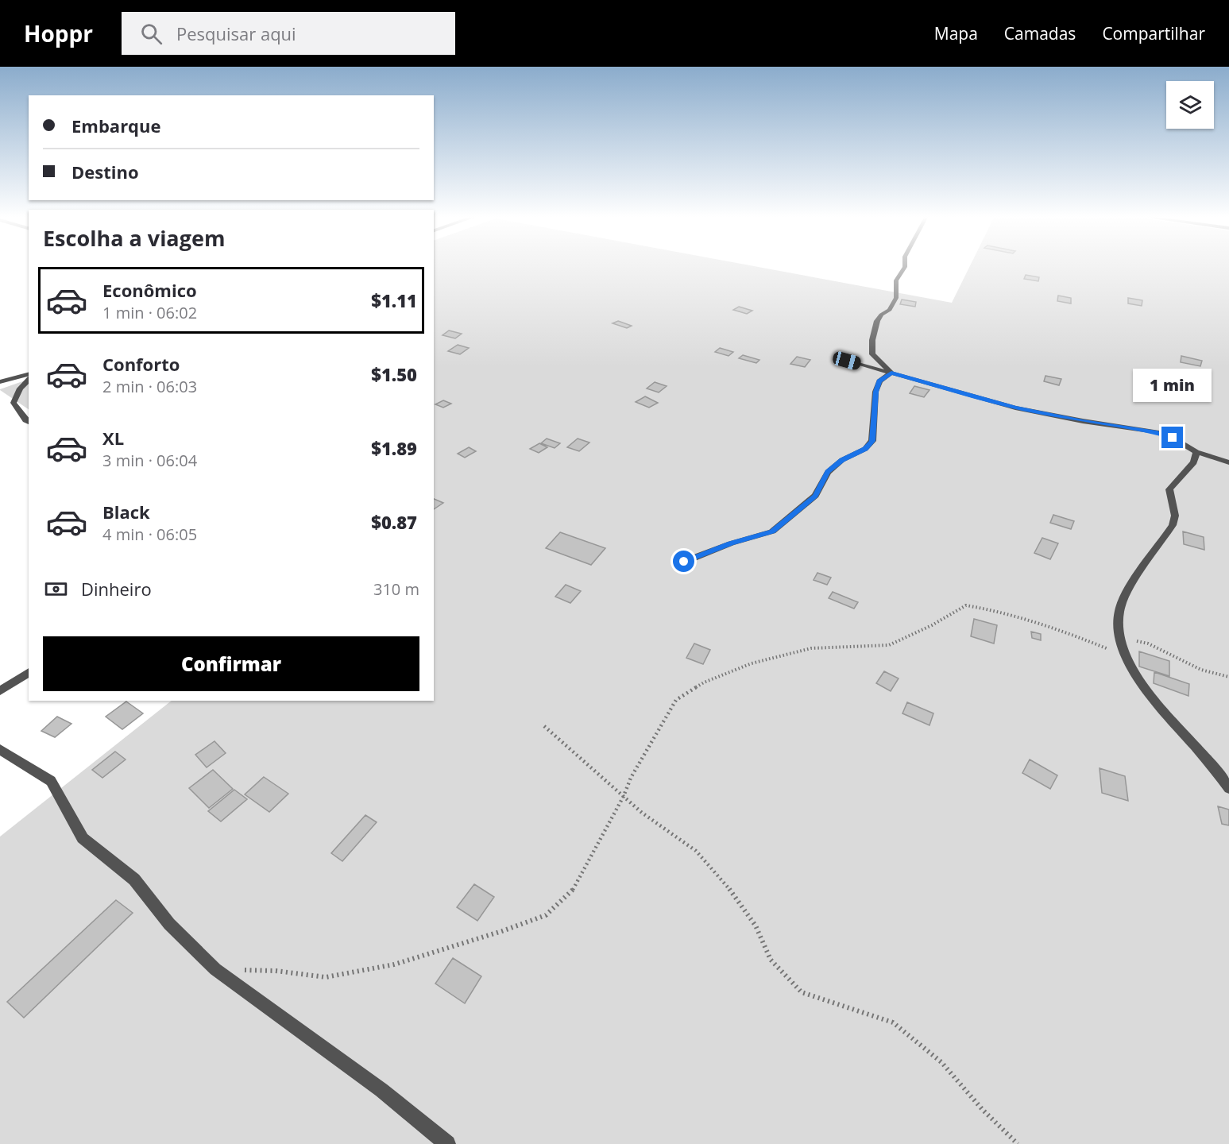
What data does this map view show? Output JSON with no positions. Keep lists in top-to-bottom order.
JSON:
{
  "page": {
    "header": "Hoppr",
    "search": "Pesquisar aqui",
    "nav": ["Mapa", "Camadas", "Compartilhar"],
    "banner": ["Embarque", "Destino"],
    "heading": "Escolha a viagem",
    "list": [
      {
        "name": "Econômico",
        "note": "1 min · 06:02",
        "value": "$1.11"
      },
      {
        "name": "Conforto",
        "note": "2 min · 06:03",
        "value": "$1.50"
      },
      {
        "name": "XL",
        "note": "3 min · 06:04",
        "value": "$1.89"
      },
      {
        "name": "Black",
        "note": "4 min · 06:05",
        "value": "$0.87"
      }
    ],
    "bubble": "1 min",
    "pay": ["Dinheiro", "310 m"],
    "buttons": "Confirmar"
  }
}
